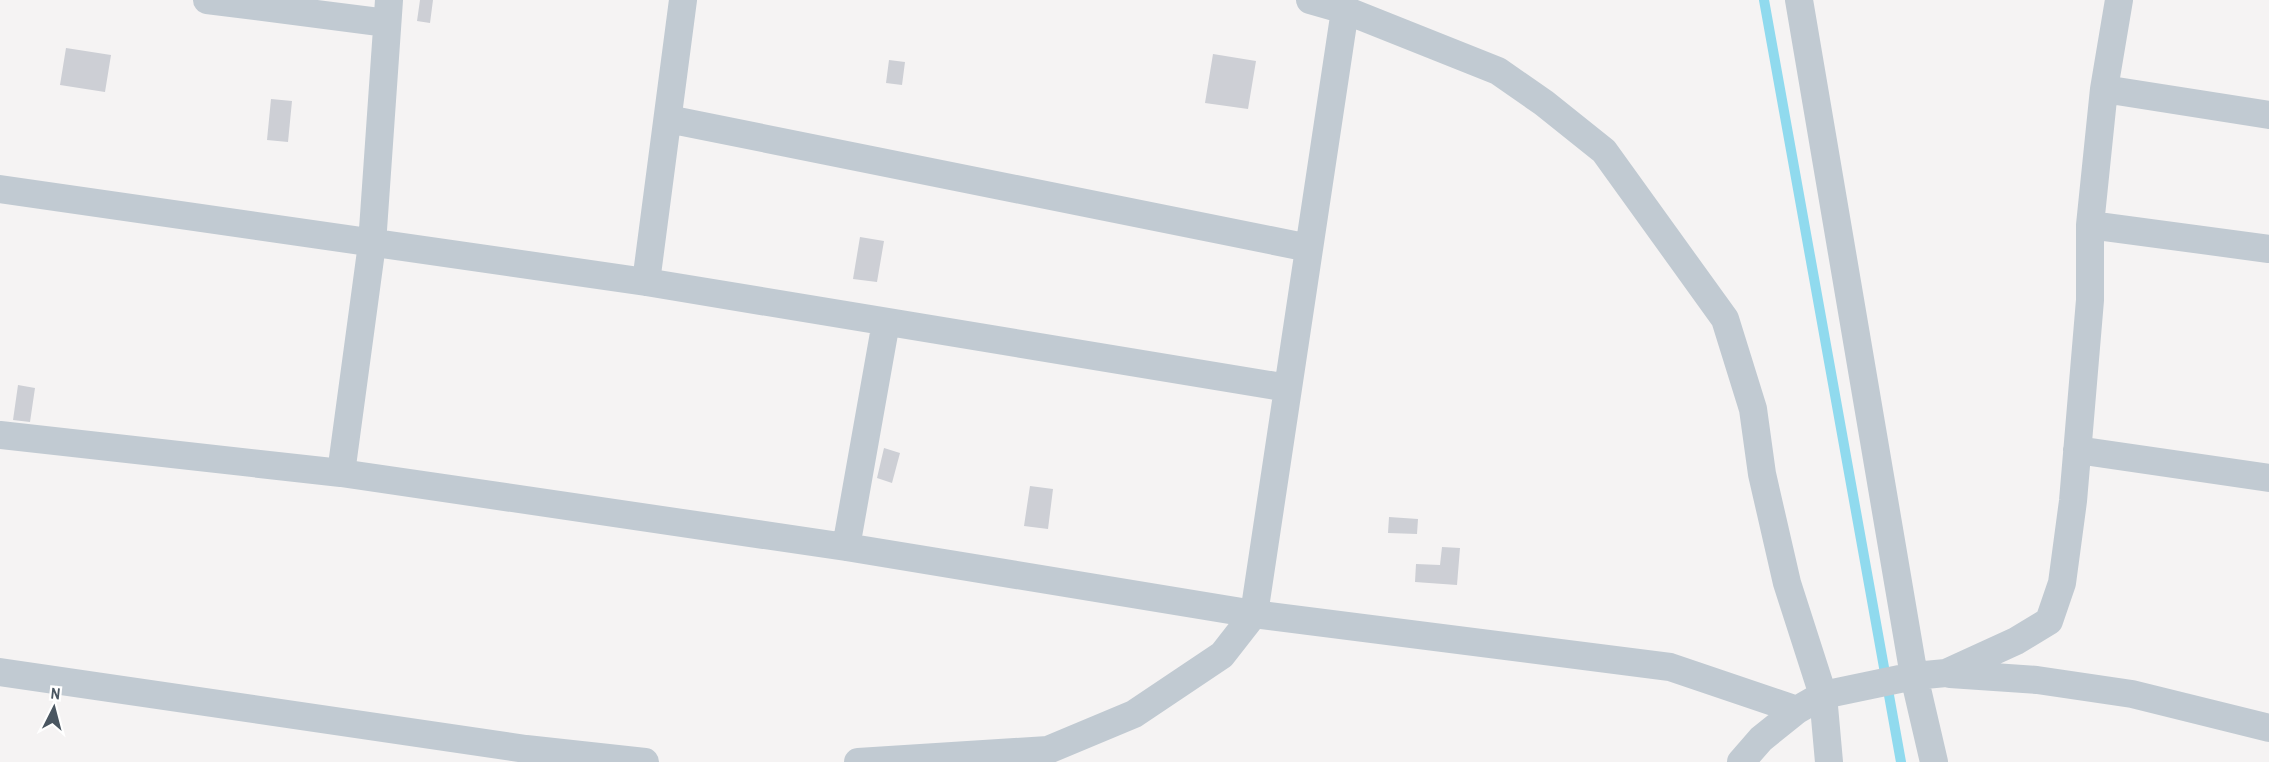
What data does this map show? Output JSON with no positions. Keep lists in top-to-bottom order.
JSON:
{
  "north": "top"
}
